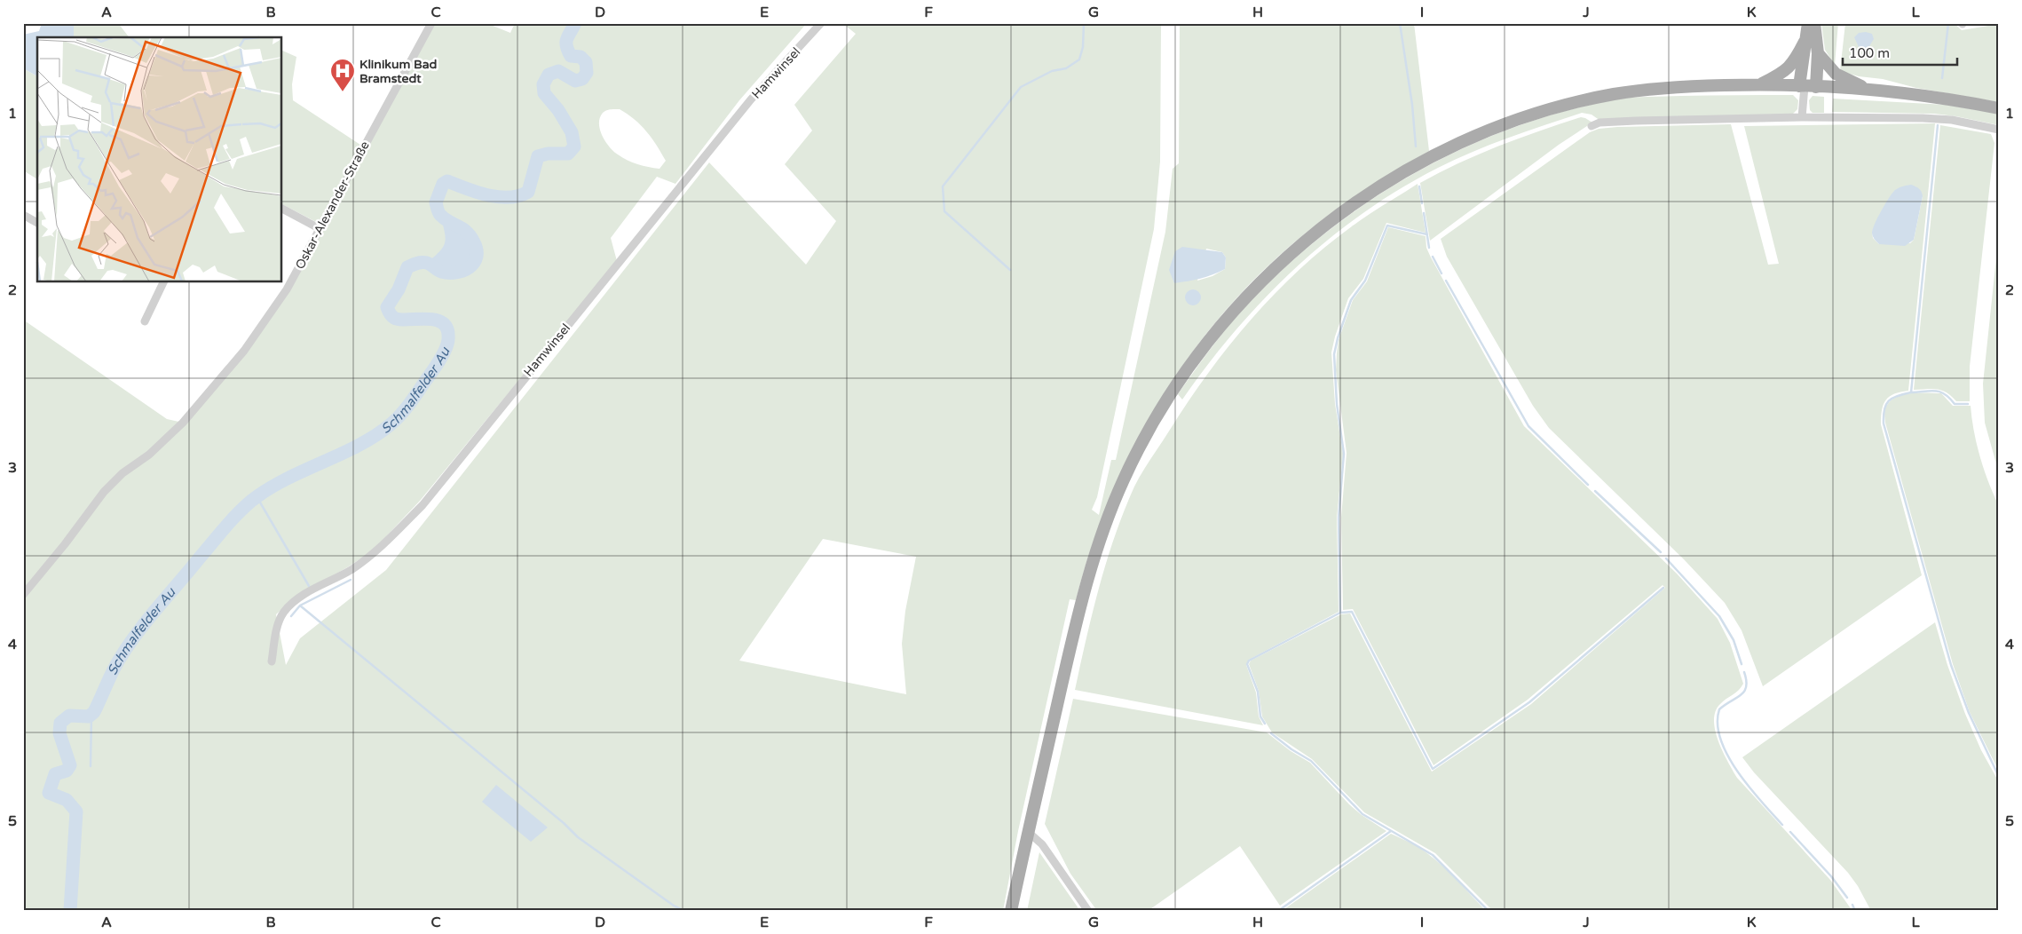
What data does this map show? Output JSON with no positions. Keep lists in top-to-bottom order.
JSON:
{
  "streets": {
    "street": ["Hamwinsel", "Oskar-Alexander-Straße"]
  },
  "water": ["Schmalfelder Au"],
  "places": {
    "hospital": ["Klinikum Bad Bramstedt"]
  },
  "scale_bar": "100 m",
  "grid": {
    "columns": [
      "A",
      "B",
      "C",
      "D",
      "E",
      "F",
      "G",
      "H",
      "I",
      "J",
      "K",
      "L"
    ],
    "rows": [
      "1",
      "2",
      "3",
      "4",
      "5"
    ]
  }
}
